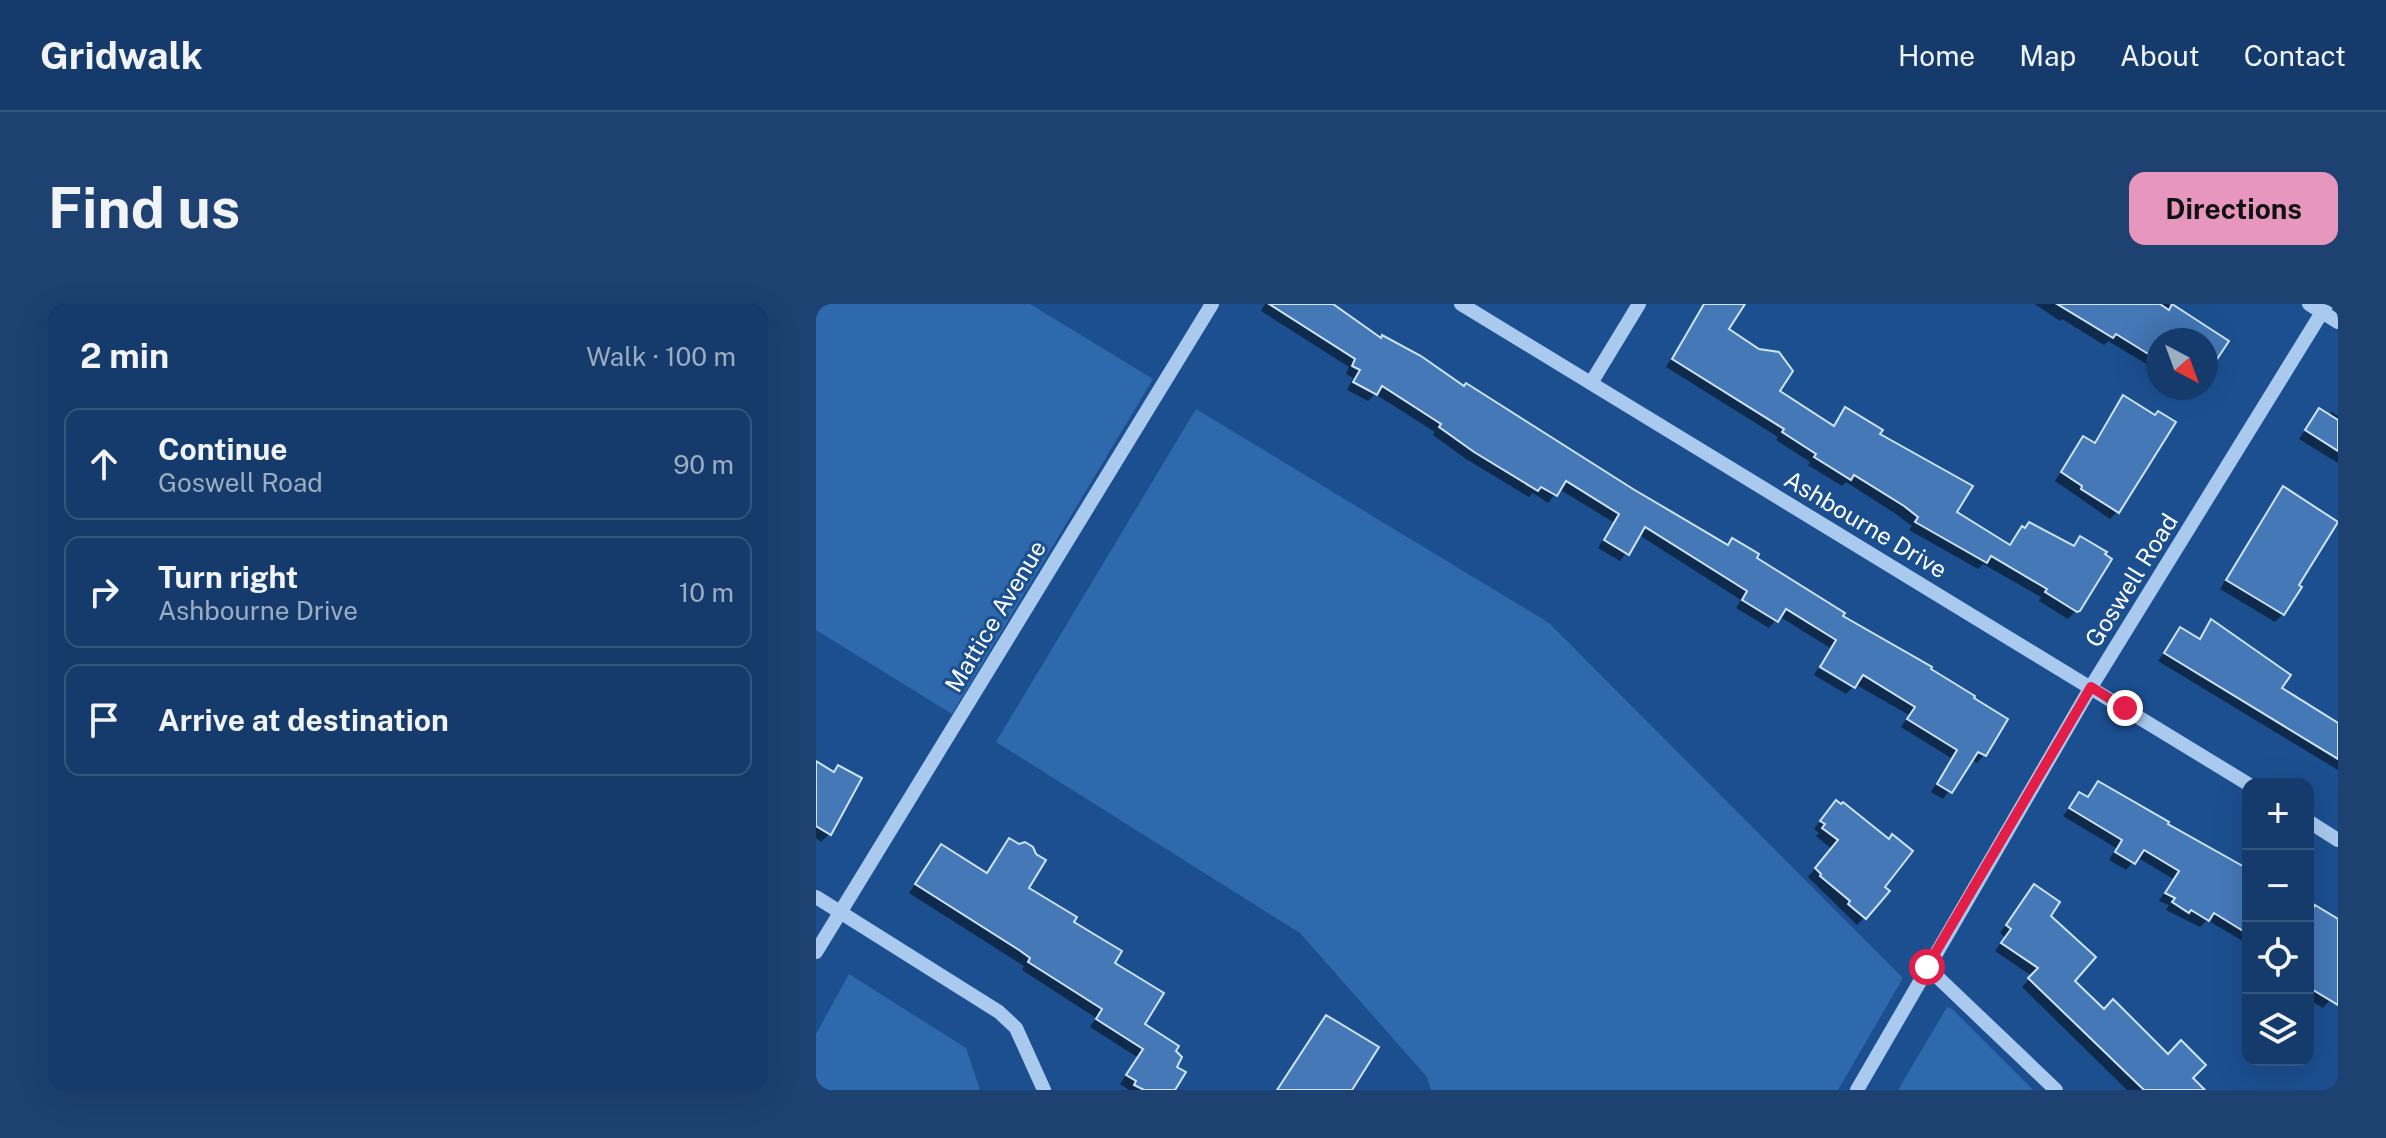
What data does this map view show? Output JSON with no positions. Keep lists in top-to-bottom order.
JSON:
{
  "streets": {
    "street": ["Ashbourne Drive", "Goswell Road", "Mattice Avenue"]
  },
  "crossings": [
    ["Ashbourne Drive", "Goswell Road"]
  ],
  "north": "bottom right",
  "page": {
    "header": "Gridwalk",
    "nav": [
      "Home",
      "Map",
      "About",
      "Contact"
    ],
    "buttons": "Directions",
    "title": "Find us",
    "heading": ["2 min", "Walk · 100 m"],
    "list": [
      ["Continue", "Goswell Road", "90 m"],
      ["Turn right", "Ashbourne Drive", "10 m"],
      "Arrive at destination"
    ],
    "map_buttons": ["+", "−"]
  }
}
